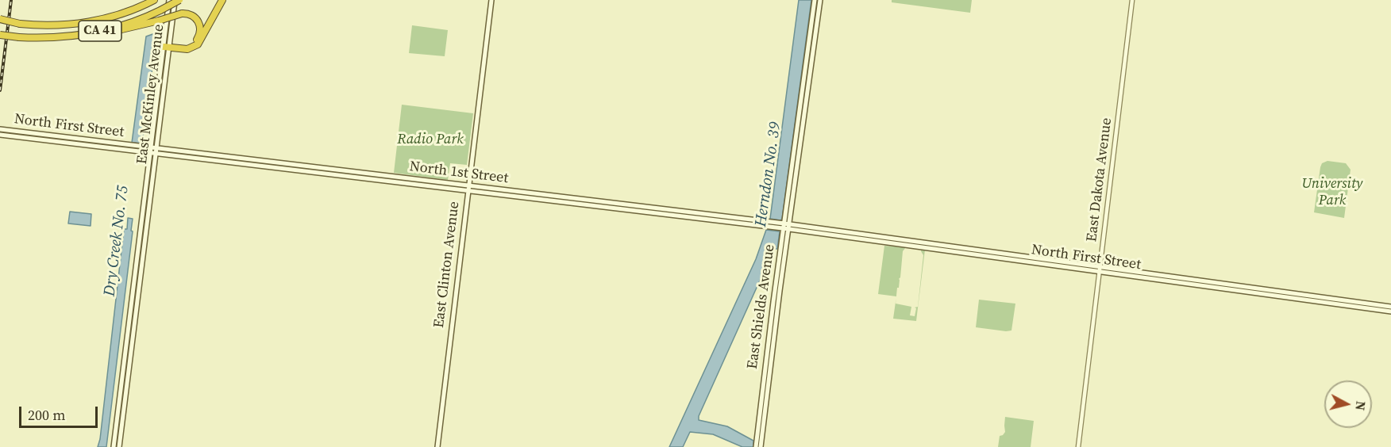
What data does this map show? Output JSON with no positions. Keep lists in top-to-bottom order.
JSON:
{
  "streets": {
    "highway": ["CA 41"],
    "main road": [
      "East McKinley Avenue",
      "North First Street",
      "North 1st Street",
      "East Clinton Avenue",
      "East Shields Avenue"
    ],
    "street": ["East Dakota Avenue"]
  },
  "crossings": [
    ["East McKinley Avenue", "North 1st Street"],
    ["North First Street", "North 1st Street"],
    ["North First Street", "East Dakota Avenue"],
    ["North First Street", "East Shields Avenue"],
    ["North 1st Street", "East Clinton Avenue"],
    ["North 1st Street", "East Shields Avenue"]
  ],
  "water": ["Herndon No. 39", "Dry Creek No. 75"],
  "parks": ["Radio Park", "University Park"],
  "scale_bar": "200 m",
  "north": "right"
}
